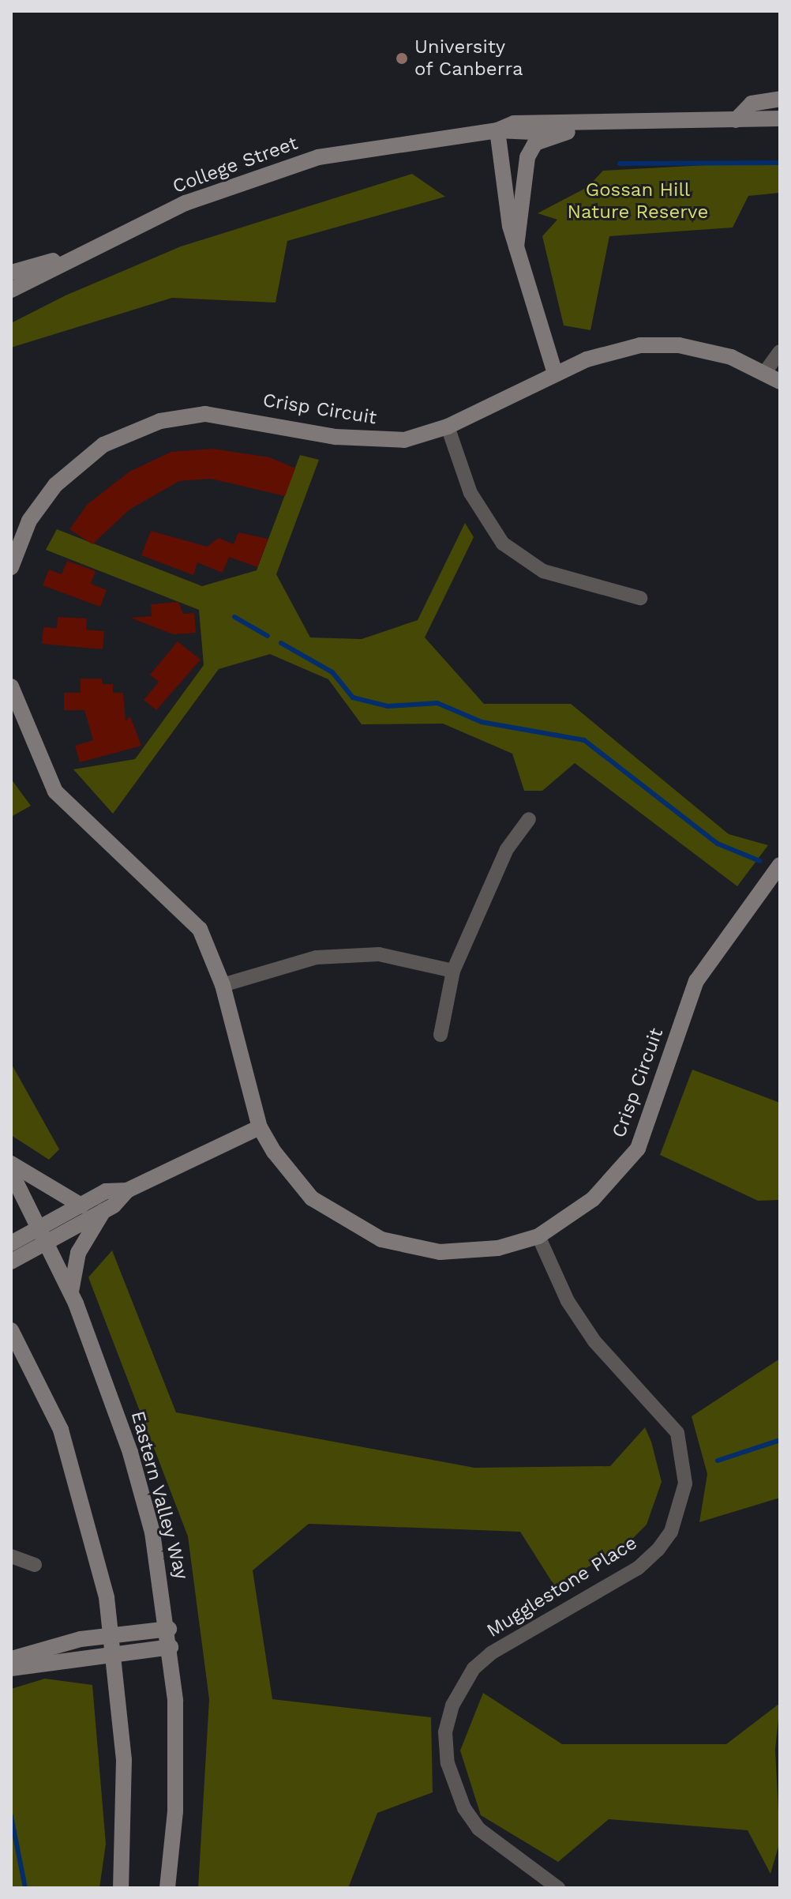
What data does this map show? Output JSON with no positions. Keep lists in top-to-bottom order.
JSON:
{
  "streets": {
    "street": [
      "College Street",
      "Crisp Circuit",
      "Eastern Valley Way",
      "Mugglestone Place"
    ]
  },
  "crossings": [
    ["Crisp Circuit", "Mugglestone Place"]
  ],
  "parks": ["Gossan Hill Nature Reserve"],
  "places": ["University of Canberra"]
}
